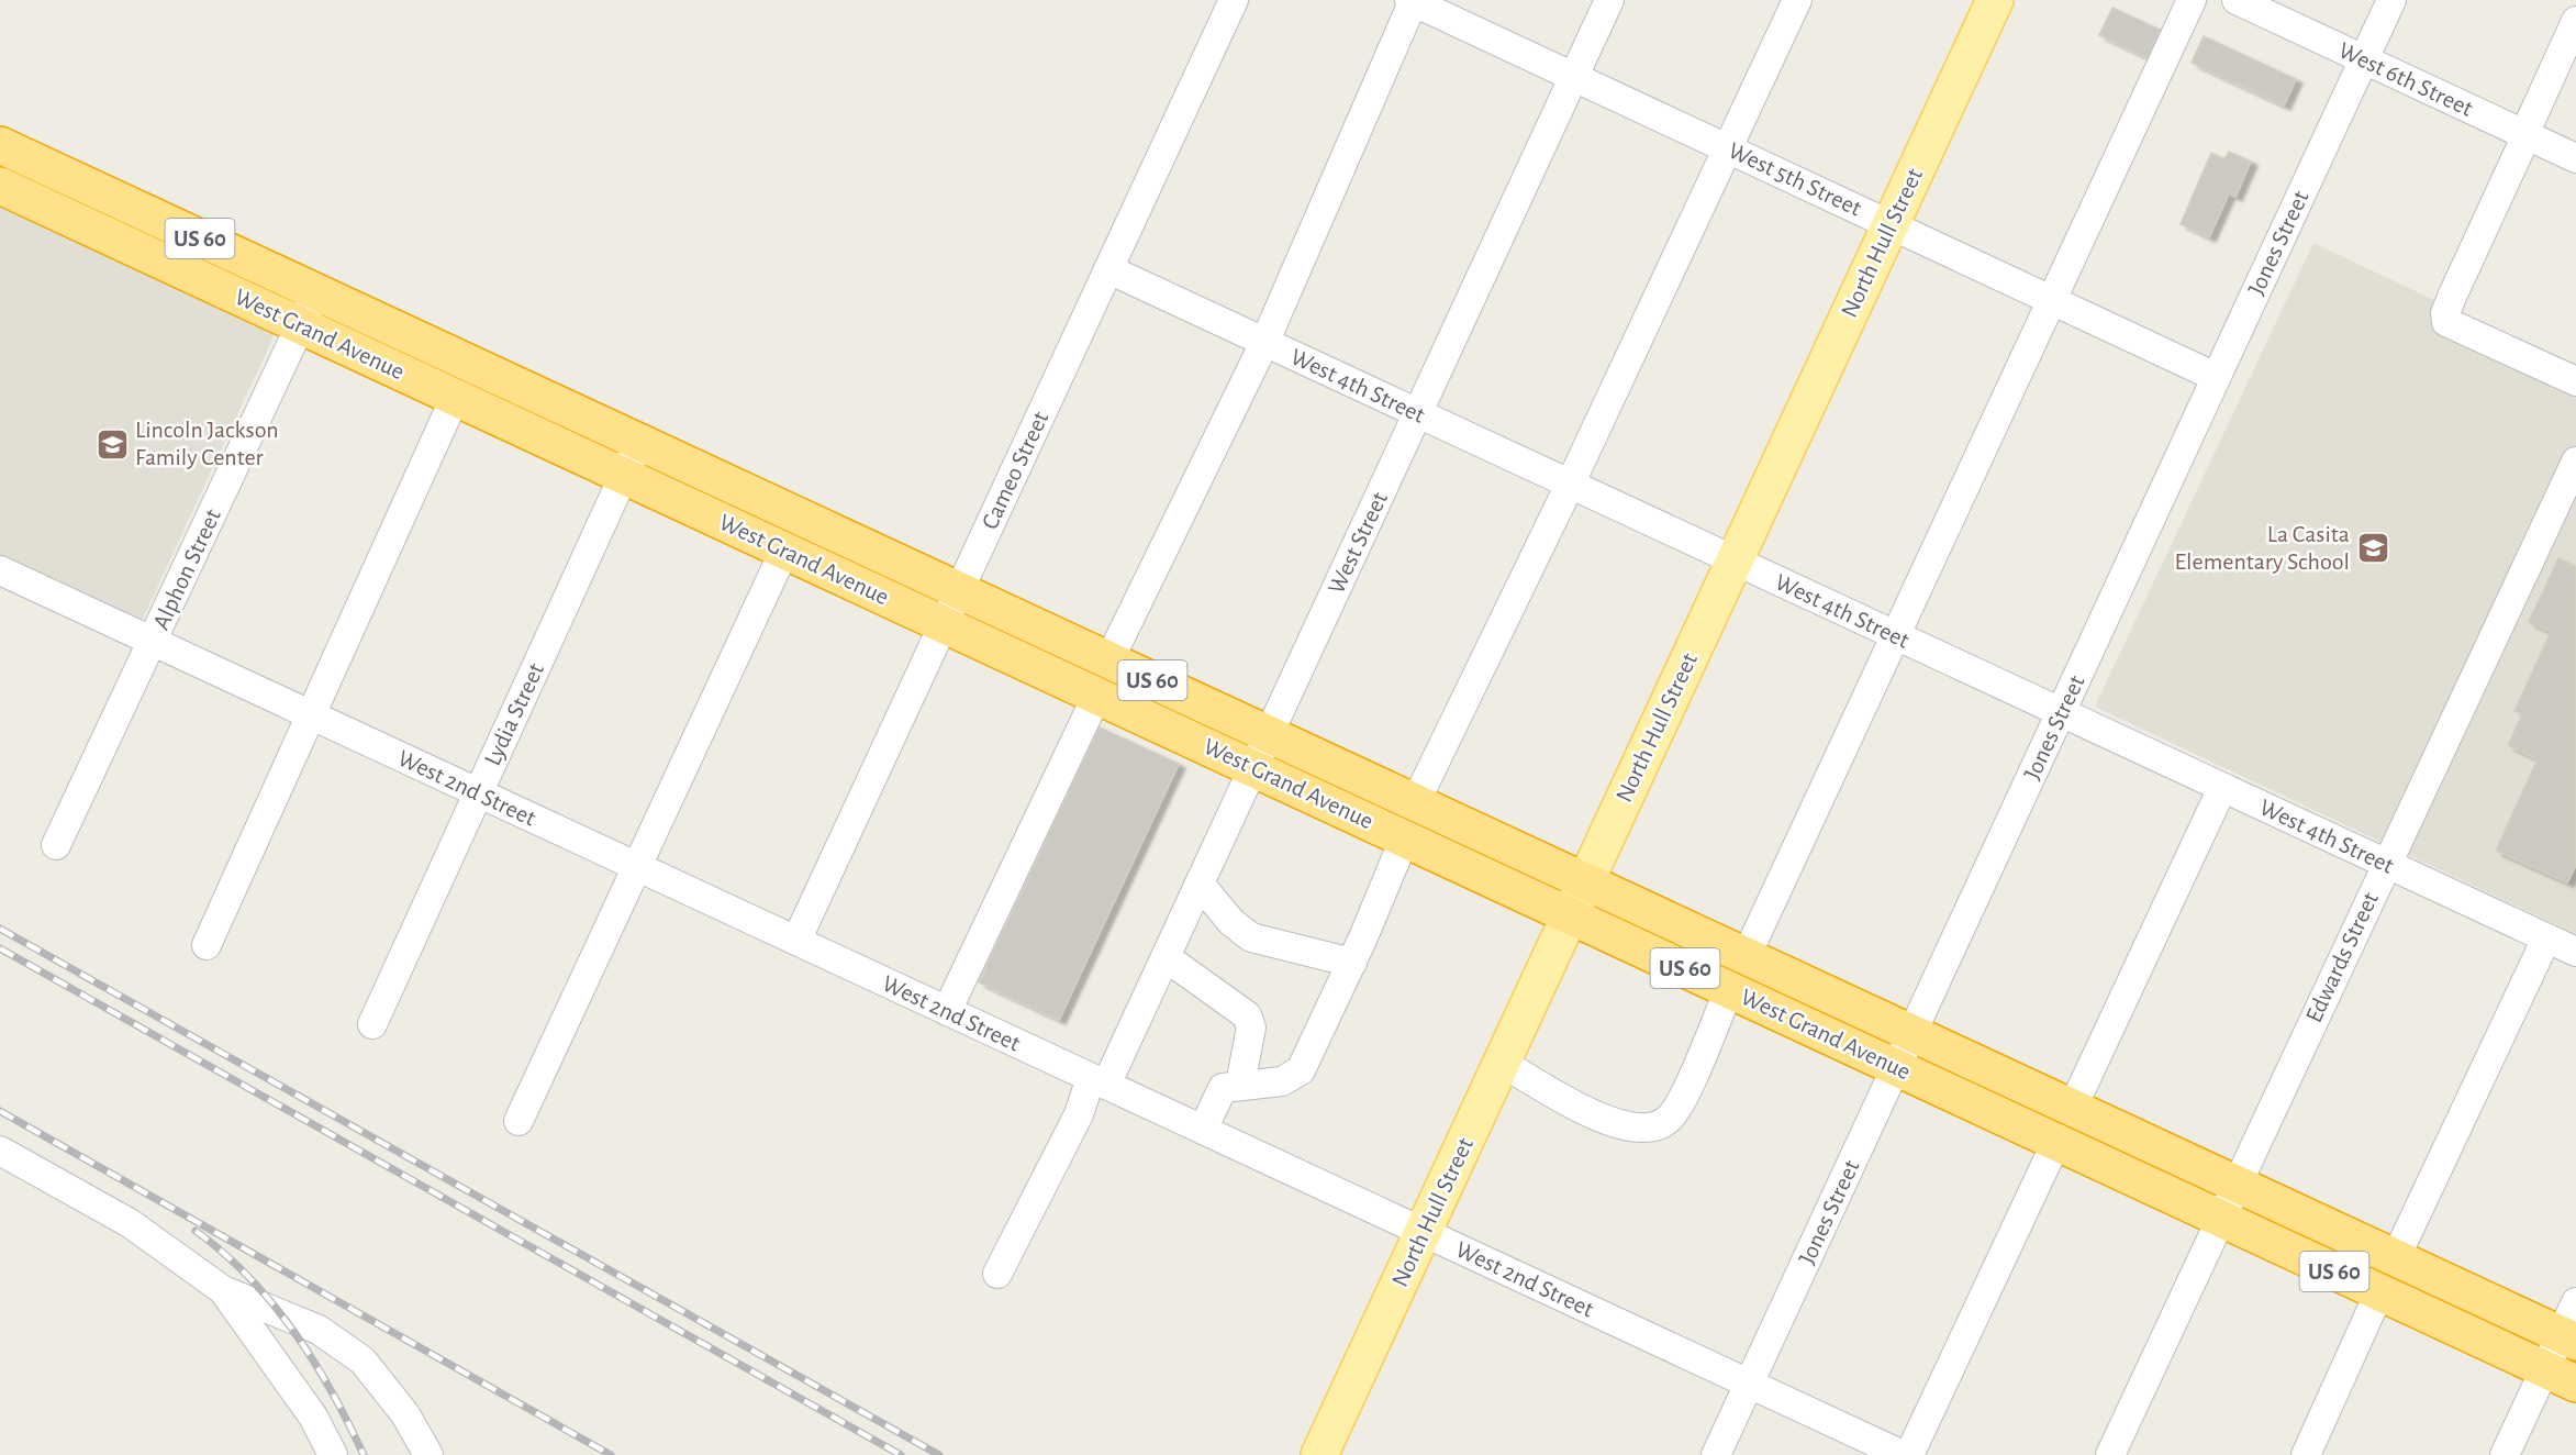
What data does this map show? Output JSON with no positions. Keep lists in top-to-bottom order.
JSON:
{
  "streets": {
    "highway": ["US 60", "West Grand Avenue"],
    "main road": ["North Hull Street"],
    "street": [
      "West 6th Street",
      "West 5th Street",
      "Jones Street",
      "West 4th Street",
      "Cameo Street",
      "West Street",
      "Alphon Street",
      "Lydia Street",
      "West 2nd Street",
      "Edwards Street"
    ]
  },
  "crossings": [
    ["West 6th Street", "Jones Street"],
    ["West 5th Street", "North Hull Street"],
    ["West 5th Street", "Jones Street"],
    ["West 5th Street", "West Street"],
    ["North Hull Street", "West Grand Avenue"],
    ["North Hull Street", "West 4th Street"],
    ["North Hull Street", "West 2nd Street"],
    ["Jones Street", "West Grand Avenue"],
    ["Jones Street", "West 4th Street"],
    ["Jones Street", "West 2nd Street"],
    ["West Grand Avenue", "Cameo Street"],
    ["West Grand Avenue", "West Street"],
    ["West Grand Avenue", "Alphon Street"],
    ["West Grand Avenue", "Lydia Street"],
    ["West Grand Avenue", "Edwards Street"],
    ["West 4th Street", "Cameo Street"],
    ["West 4th Street", "West Street"],
    ["West 4th Street", "Edwards Street"],
    ["Cameo Street", "West 2nd Street"],
    ["West Street", "West 2nd Street"],
    ["Alphon Street", "West 2nd Street"],
    ["Lydia Street", "West 2nd Street"]
  ],
  "places": {
    "school or university": ["Lincoln Jackson Family Center", "La Casita Elementary School"]
  }
}
